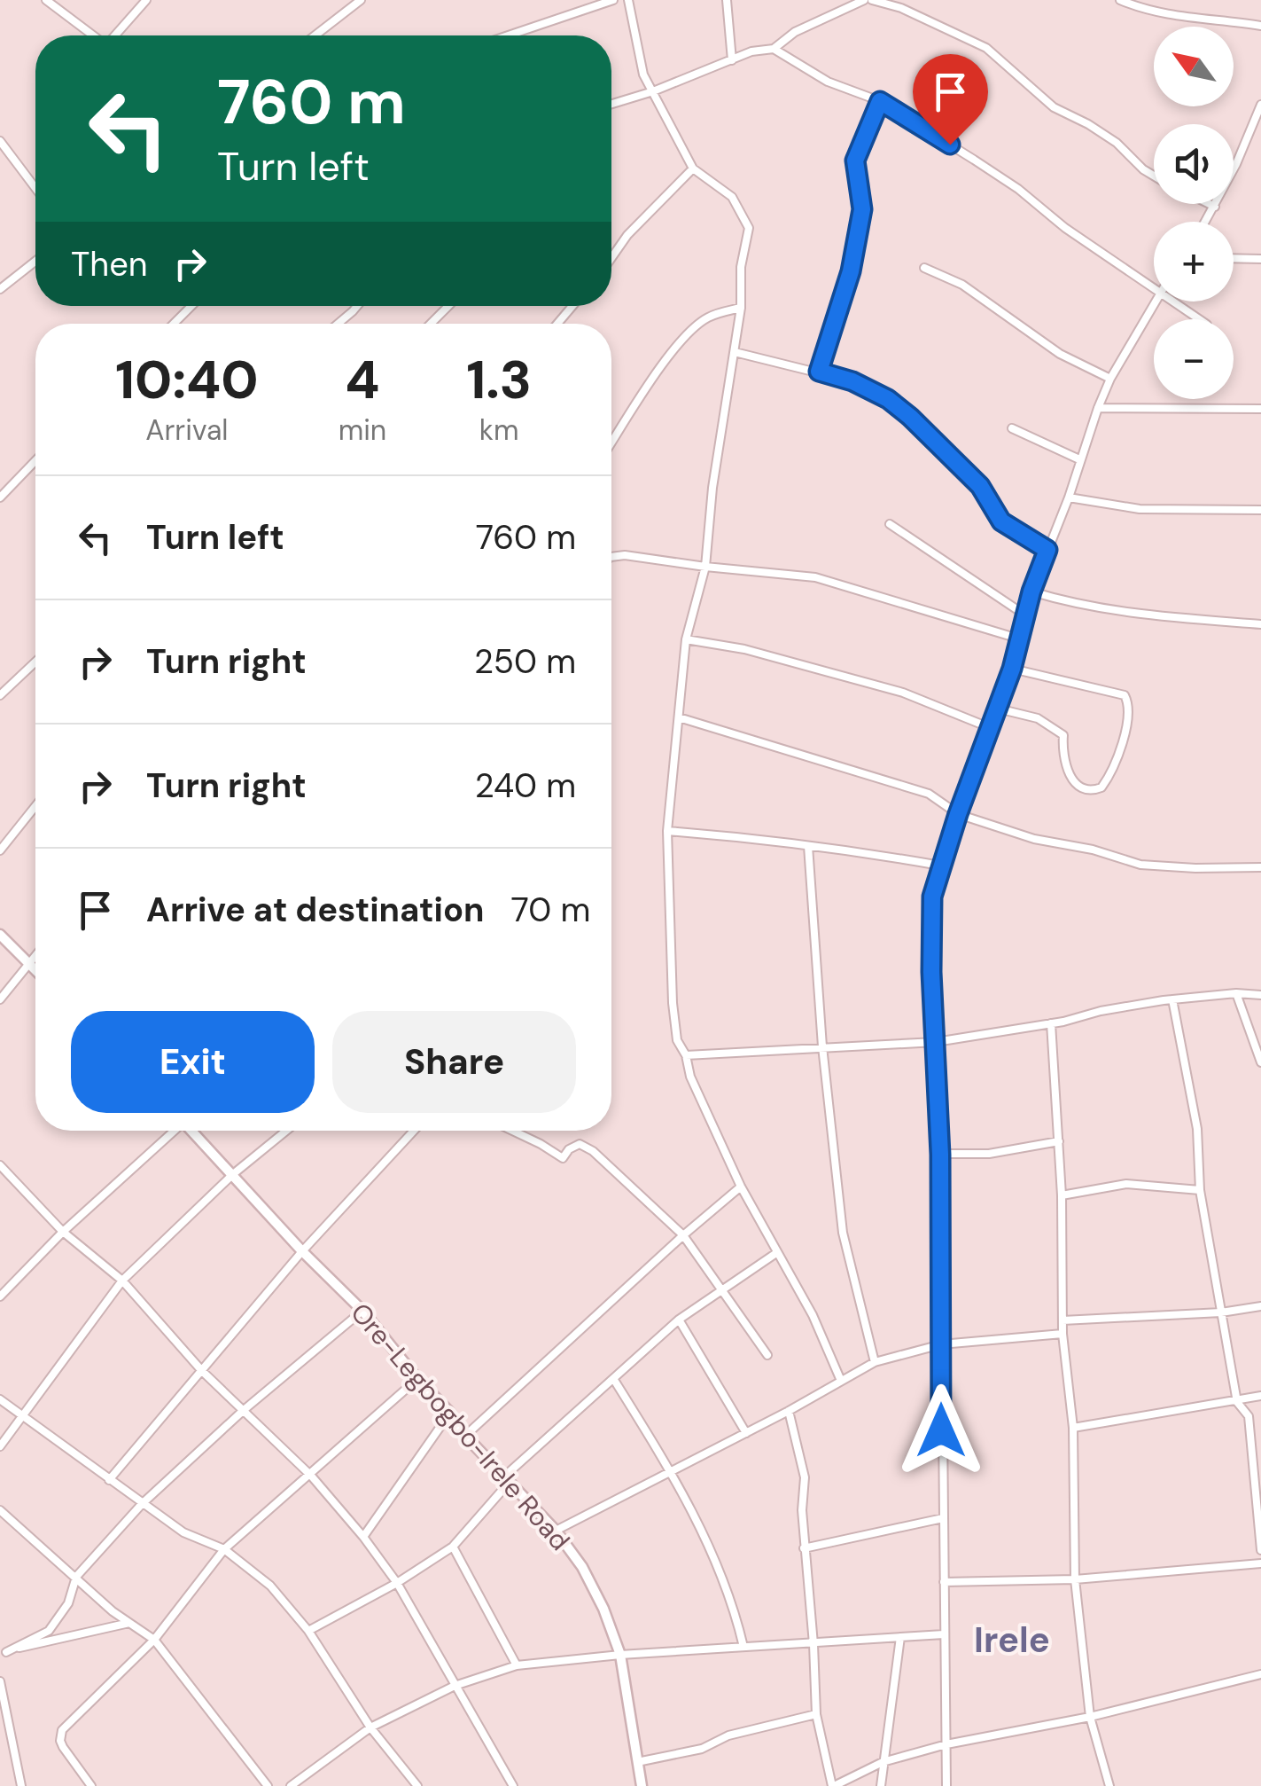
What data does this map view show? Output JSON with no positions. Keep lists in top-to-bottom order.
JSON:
{
  "streets": {
    "main road": ["Ore-Legbogbo-Irele Road"]
  },
  "districts": ["Irele"],
  "north": "top left",
  "page": {
    "map_buttons": ["+", "−"],
    "turn": ["760 m", "Turn left"],
    "then": "Then",
    "eta": [
      "10:40",
      "Arrival",
      "4",
      "min",
      "1.3",
      "km"
    ],
    "list": [
      {
        "name": "Turn left",
        "value": "760 m"
      },
      {
        "name": "Turn right",
        "value": "250 m"
      },
      {
        "name": "Turn right",
        "value": "240 m"
      },
      {
        "name": "Arrive at destination",
        "value": "70 m"
      }
    ],
    "buttons": ["Exit", "Share"]
  }
}
